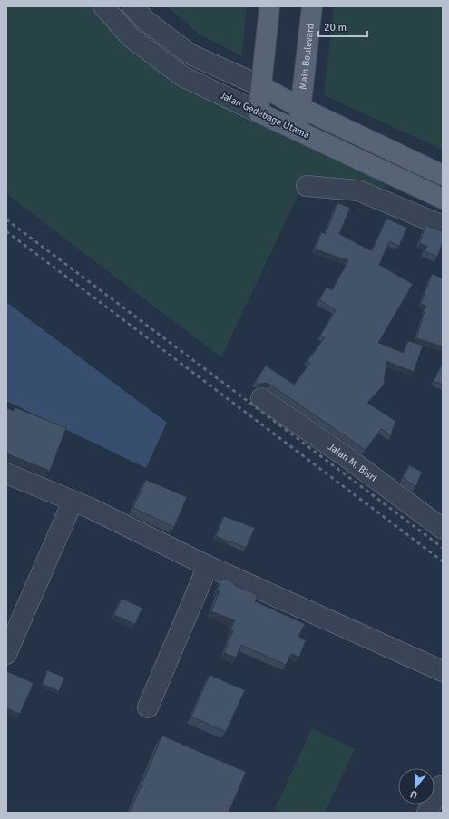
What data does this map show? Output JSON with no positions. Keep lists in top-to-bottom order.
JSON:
{
  "streets": {
    "main road": ["Main Boulevard", "Jalan Gedebage Utama"],
    "street": ["Jalan M. Bisri"]
  },
  "crossings": [
    ["Main Boulevard", "Jalan Gedebage Utama"]
  ],
  "scale_bar": "20 m",
  "north": "bottom"
}
